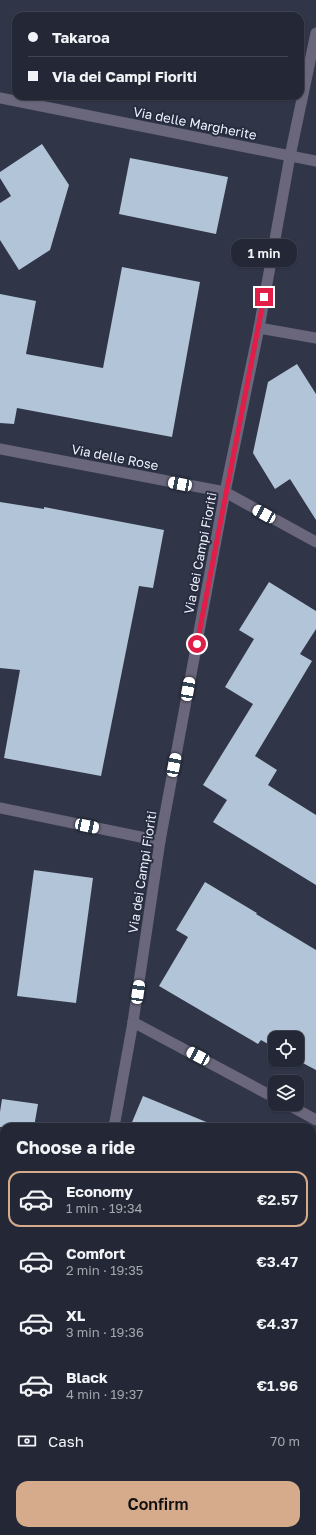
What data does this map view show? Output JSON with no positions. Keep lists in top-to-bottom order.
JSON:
{
  "streets": {
    "street": ["Via delle Margherite", "Via delle Rose", "Via dei Campi Fioriti"]
  },
  "crossings": [
    ["Via delle Margherite", "Via dei Campi Fioriti"],
    ["Via delle Rose", "Via dei Campi Fioriti"]
  ],
  "page": {
    "banner": ["Takaroa", "Via dei Campi Fioriti"],
    "bubble": "1 min",
    "heading": "Choose a ride",
    "list": [
      {
        "name": "Economy",
        "note": "1 min · 19:34",
        "value": "€2.57"
      },
      {
        "name": "Comfort",
        "note": "2 min · 19:35",
        "value": "€3.47"
      },
      {
        "name": "XL",
        "note": "3 min · 19:36",
        "value": "€4.37"
      },
      {
        "name": "Black",
        "note": "4 min · 19:37",
        "value": "€1.96"
      }
    ],
    "pay": ["Cash", "70 m"],
    "buttons": "Confirm"
  }
}
